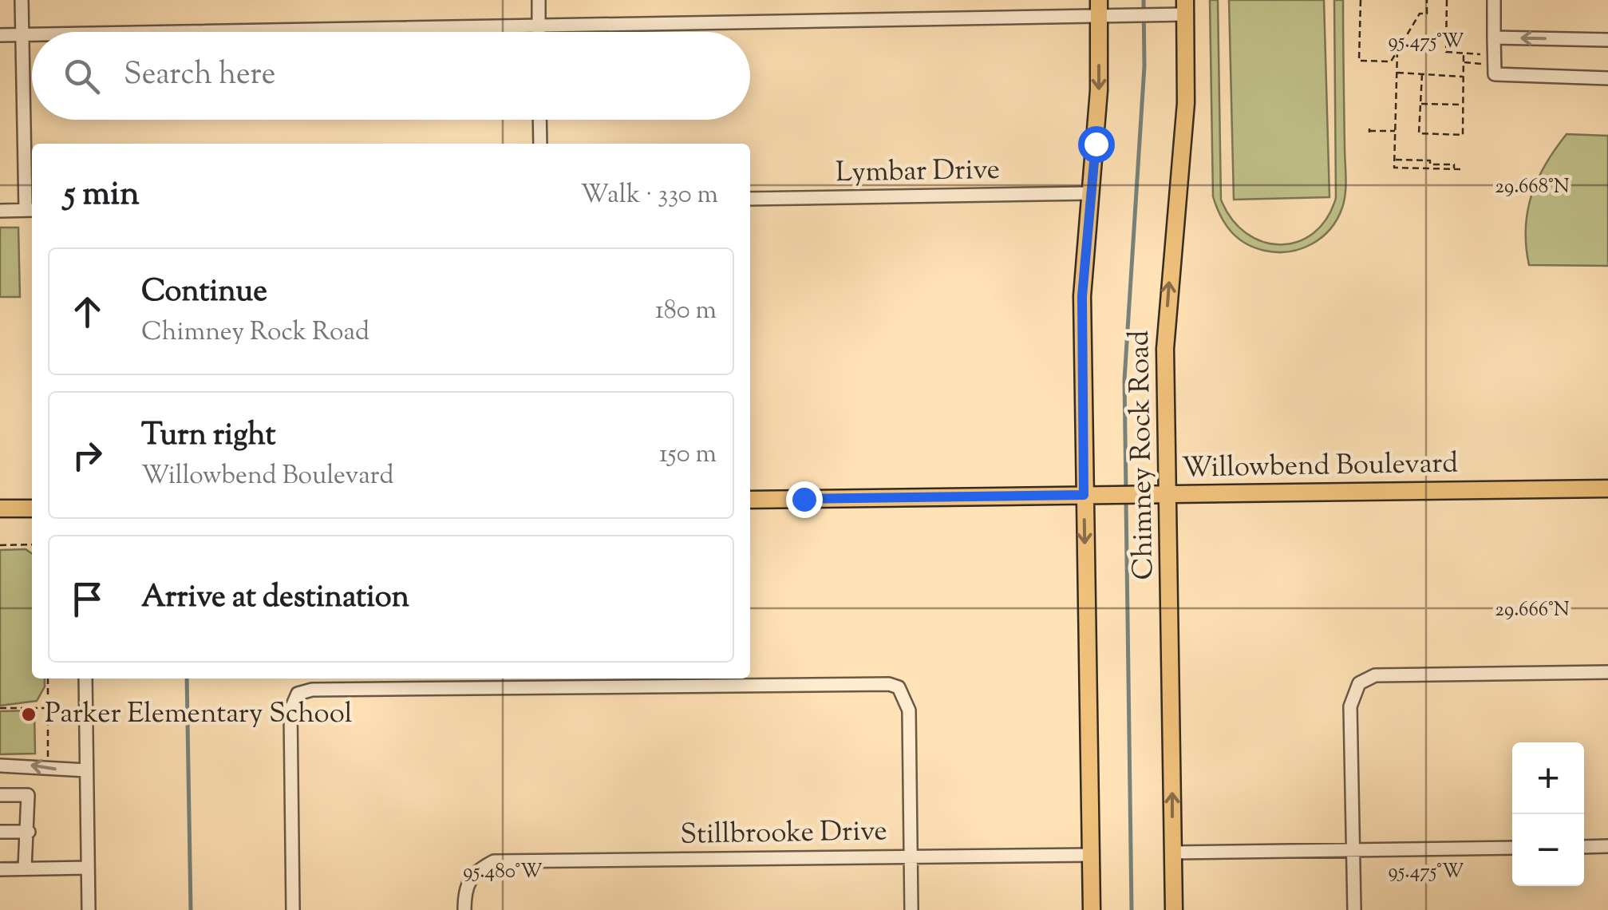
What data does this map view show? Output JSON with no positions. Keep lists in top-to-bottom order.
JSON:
{
  "streets": {
    "main road": ["Chimney Rock Road", "Willowbend Boulevard"],
    "street": ["Lymbar Drive", "Stillbrooke Drive"]
  },
  "crossings": [
    ["Lymbar Drive", "Chimney Rock Road"],
    ["Chimney Rock Road", "Willowbend Boulevard"],
    ["Chimney Rock Road", "Stillbrooke Drive"]
  ],
  "places": ["Parker Elementary School"],
  "page": {
    "search": "Search here",
    "heading": ["5 min", "Walk · 330 m"],
    "list": [
      ["Continue", "Chimney Rock Road", "180 m"],
      ["Turn right", "Willowbend Boulevard", "150 m"],
      "Arrive at destination"
    ],
    "map_buttons": ["+", "−"]
  },
  "coordinates": [
    "95.475°W",
    "29.668°N",
    "29.666°N",
    "95.480°W"
  ]
}
